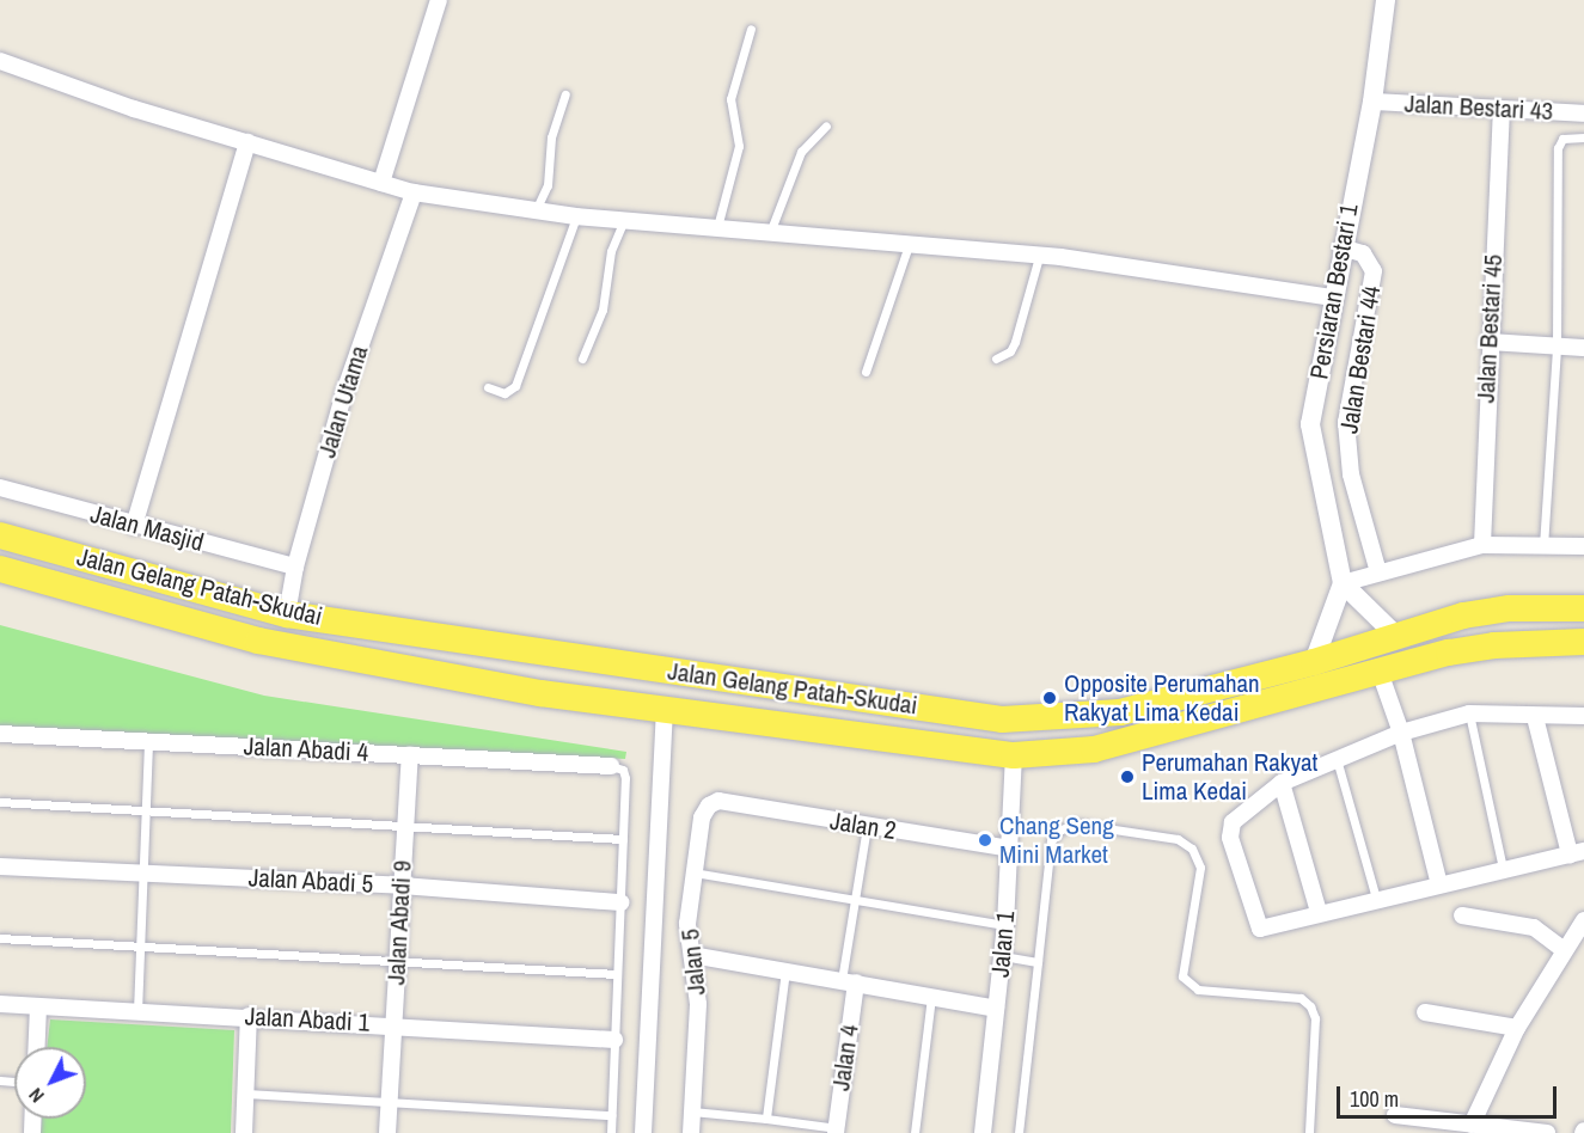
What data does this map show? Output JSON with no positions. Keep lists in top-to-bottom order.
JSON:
{
  "streets": {
    "main road": ["Jalan Gelang Patah-Skudai"],
    "street": [
      "Jalan Bestari 43",
      "Persiaran Bestari 1",
      "Jalan Bestari 45",
      "Jalan Bestari 44",
      "Jalan Utama",
      "Jalan Masjid",
      "Jalan Abadi 4",
      "Jalan 2",
      "Jalan Abadi 5",
      "Jalan Abadi 9",
      "Jalan 1",
      "Jalan 5",
      "Jalan Abadi 1",
      "Jalan 4"
    ]
  },
  "crossings": [
    ["Jalan Bestari 43", "Persiaran Bestari 1"],
    ["Jalan Bestari 43", "Jalan Bestari 45"],
    ["Persiaran Bestari 1", "Jalan Bestari 44"],
    ["Jalan Utama", "Jalan Masjid"],
    ["Jalan Utama", "Jalan Gelang Patah-Skudai"],
    ["Jalan Gelang Patah-Skudai", "Jalan 1"],
    ["Jalan Abadi 4", "Jalan Abadi 9"],
    ["Jalan 2", "Jalan 1"],
    ["Jalan 2", "Jalan 5"],
    ["Jalan Abadi 5", "Jalan Abadi 9"],
    ["Jalan Abadi 9", "Jalan Abadi 1"]
  ],
  "places": ["Opposite Perumahan Rakyat Lima Kedai", "Perumahan Rakyat Lima Kedai", "Chang Seng Mini Market"],
  "scale_bar": "100 m",
  "north": "bottom left"
}
